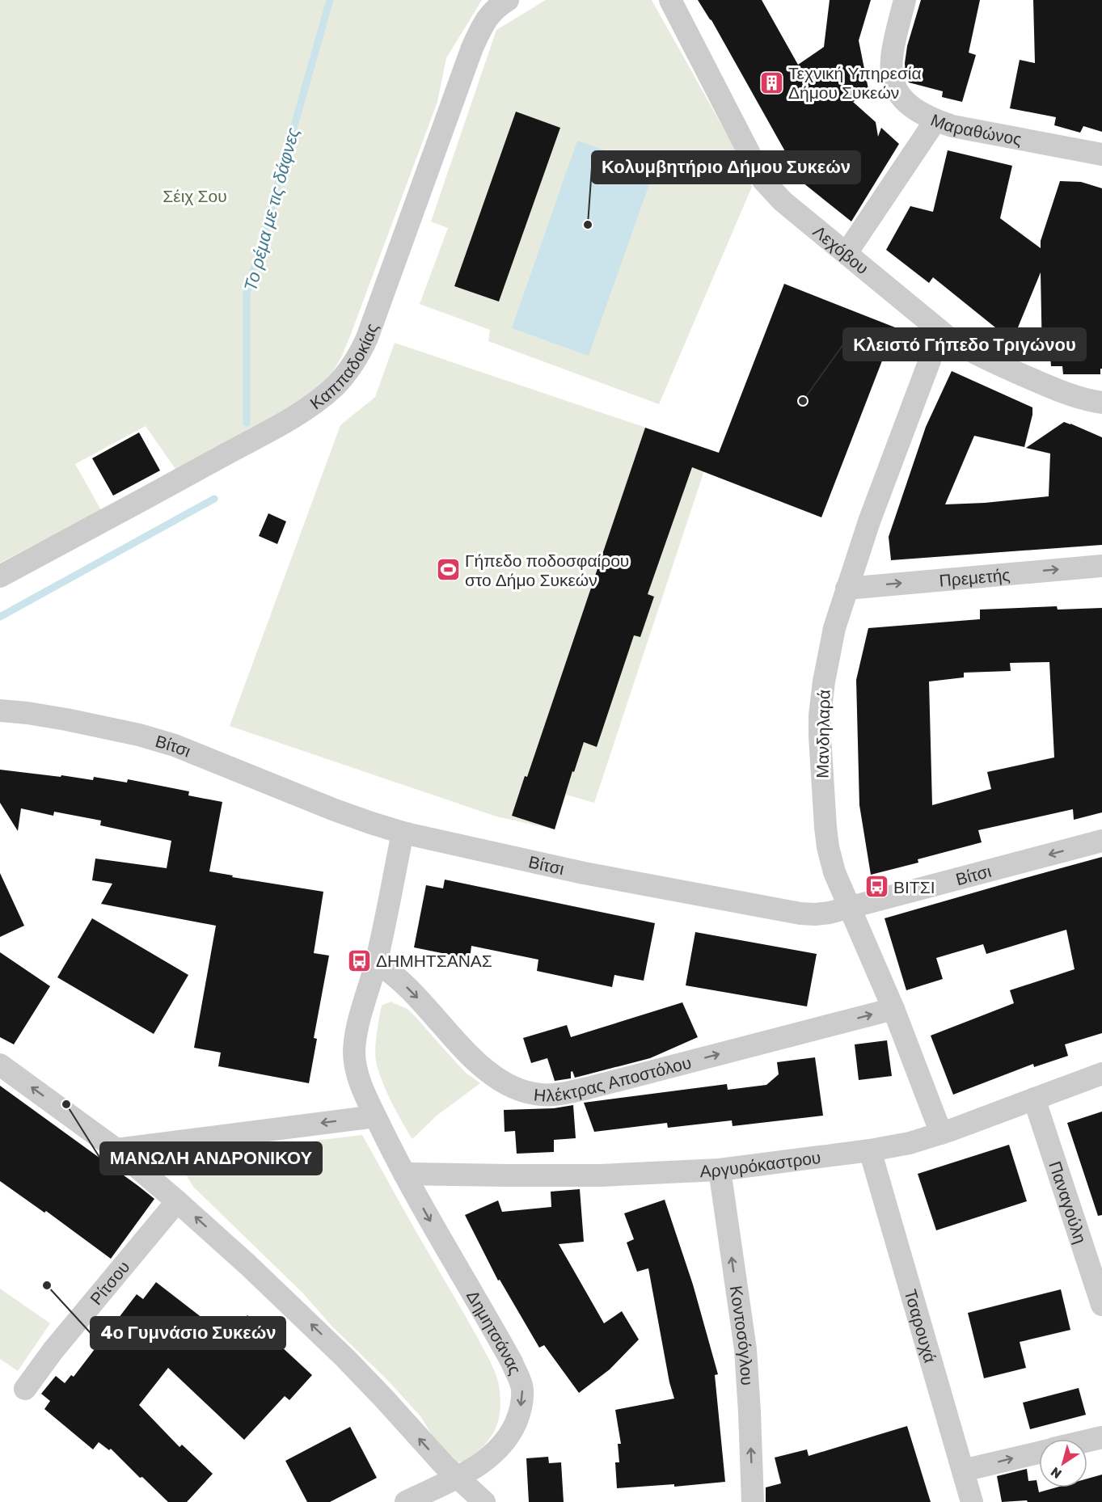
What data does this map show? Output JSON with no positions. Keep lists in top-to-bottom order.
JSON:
{
  "streets": {
    "street": [
      "Μαραθώνος",
      "Λεχόβου",
      "Καππαδοκίας",
      "Πρεμετής",
      "Μανδηλαρά",
      "Βίτσι",
      "Ηλέκτρας Αποστόλου",
      "Αργυρόκαστρου",
      "Παναγούλη",
      "Ρίτσου",
      "Τσαρουχά",
      "Δημητσάνας",
      "Κοντοσόγλου"
    ]
  },
  "crossings": [
    ["Λεχόβου", "Μανδηλαρά"],
    ["Πρεμετής", "Μανδηλαρά"],
    ["Μανδηλαρά", "Βίτσι"],
    ["Μανδηλαρά", "Ηλέκτρας Αποστόλου"],
    ["Μανδηλαρά", "Αργυρόκαστρου"],
    ["Βίτσι", "Δημητσάνας"],
    ["Ηλέκτρας Αποστόλου", "Δημητσάνας"],
    ["Αργυρόκαστρου", "Παναγούλη"],
    ["Αργυρόκαστρου", "Τσαρουχά"],
    ["Αργυρόκαστρου", "Δημητσάνας"],
    ["Αργυρόκαστρου", "Κοντοσόγλου"]
  ],
  "one_way": [
    "Πρεμετής",
    "Ηλέκτρας Αποστόλου",
    "Δημητσάνας",
    "Κοντοσόγλου"
  ],
  "water": ["Το ρέμα με τις δάφνες"],
  "parks": ["Σέιχ Σου"],
  "places": {
    "building": ["Τεχνική Υπηρεσία Δήμου Συκεών"],
    "other": [
      "Κολυμβητήριο Δήμου Συκεών",
      "Κλειστό Γήπεδο Τριγώνου",
      "ΜΑΝΩΛΗ ΑΝΔΡΟΝΙΚΟΥ",
      "4ο Γυμνάσιο Συκεών"
    ],
    "sports": ["Γήπεδο ποδοσφαίρου στο Δήμο Συκεών"],
    "bus stop": ["ΒΙΤΣΙ", "ΔΗΜΗΤΣΑΝΑΣ"]
  },
  "north": "bottom left"
}
